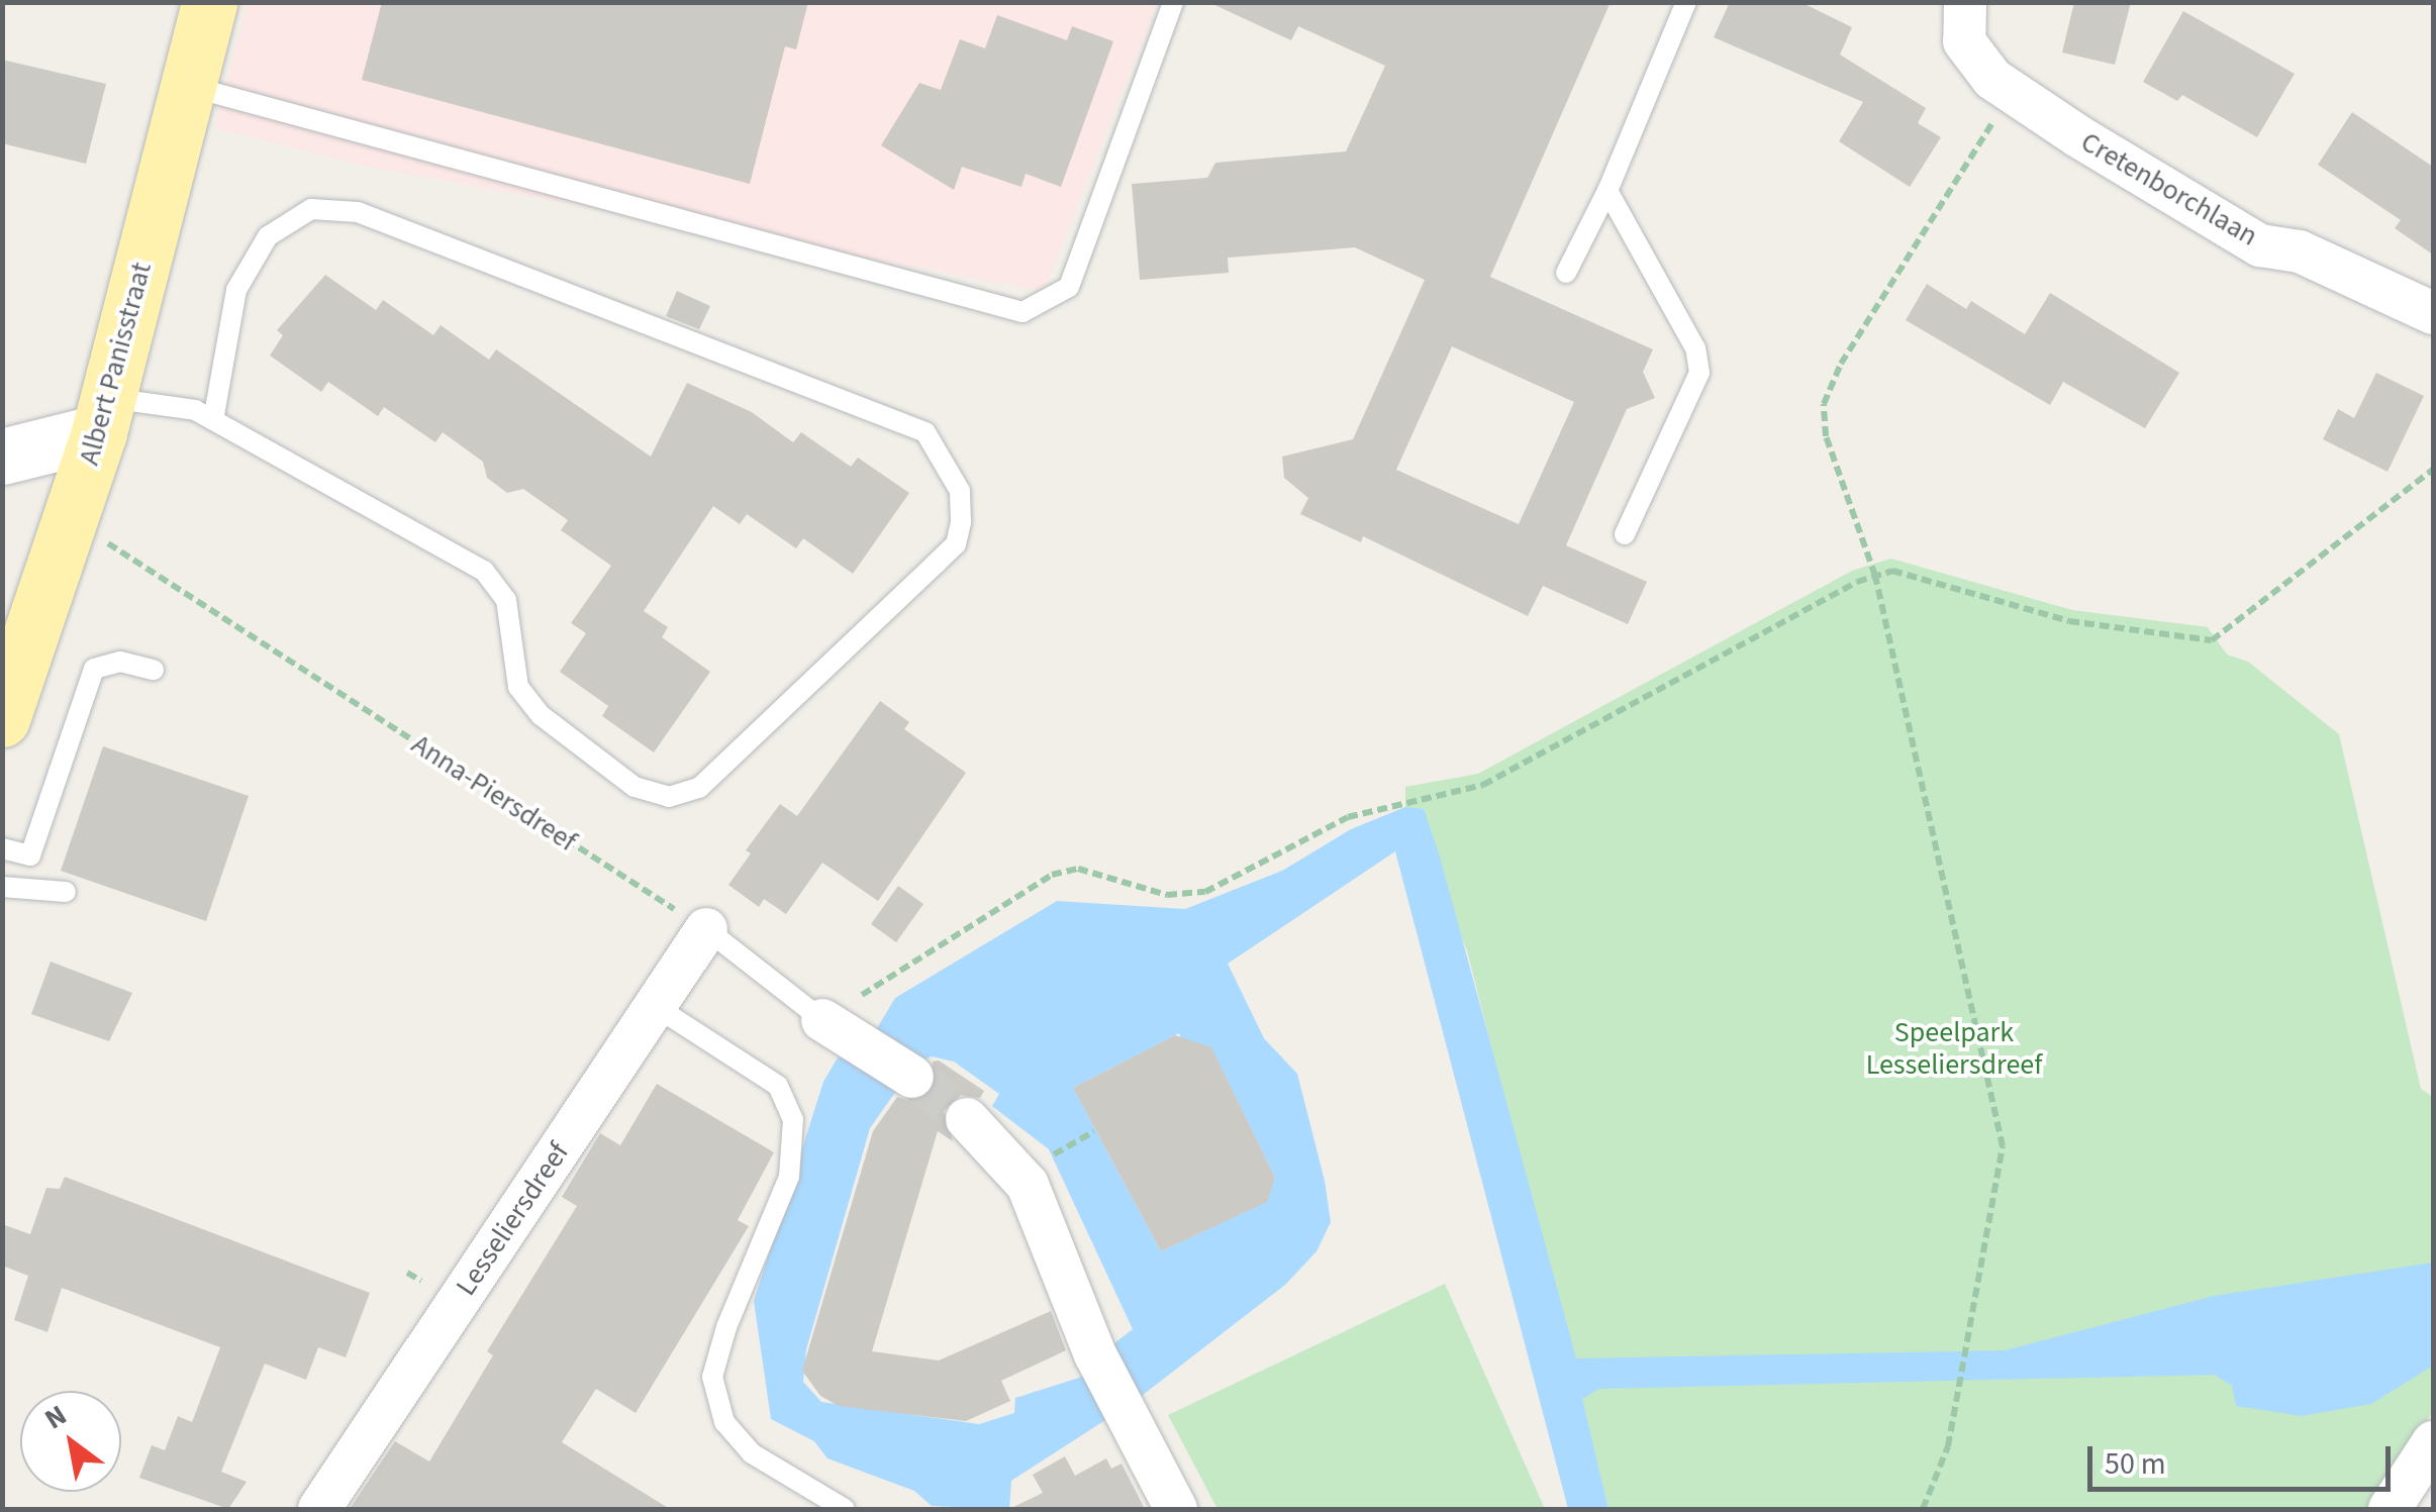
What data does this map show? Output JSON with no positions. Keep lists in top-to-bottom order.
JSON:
{
  "streets": {
    "main road": ["Albert Panisstraat"],
    "street": ["Cretenborchlaan", "Lesseliersdreef"],
    "path": ["Anna-Piersdreef"]
  },
  "crossings": [
    ["Albert Panisstraat", "Anna-Piersdreef"],
    ["Anna-Piersdreef", "Lesseliersdreef"]
  ],
  "parks": ["Speelpark Lesseliersdreef"],
  "scale_bar": "50 m",
  "north": "top left"
}
